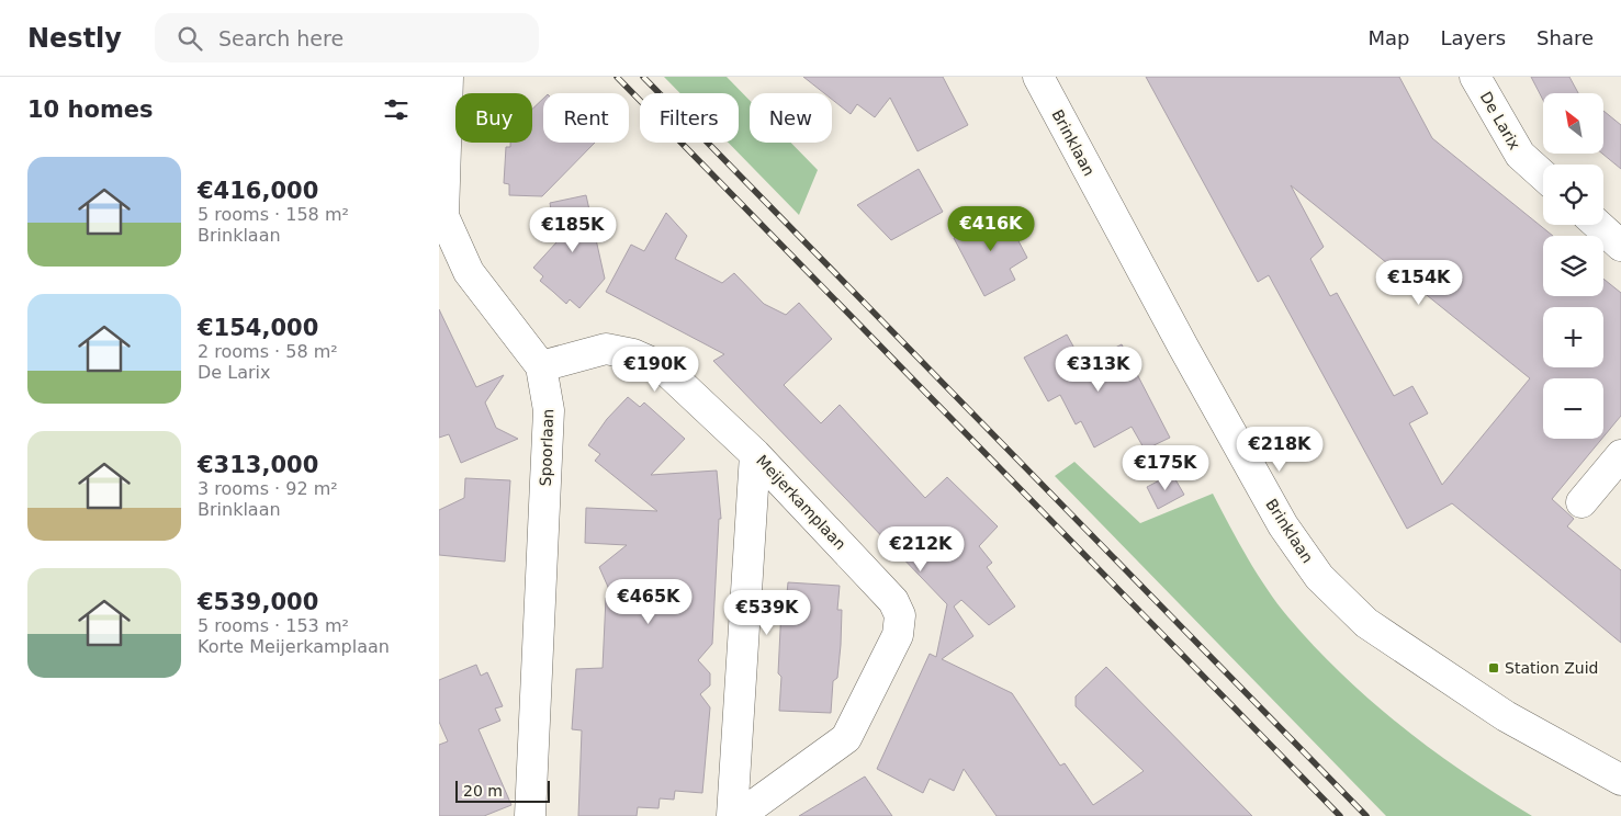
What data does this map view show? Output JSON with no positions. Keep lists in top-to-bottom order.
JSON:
{
  "streets": {
    "street": [
      "De Larix",
      "Brinklaan",
      "Spoorlaan",
      "Meijerkamplaan"
    ]
  },
  "crossings": [
    ["Spoorlaan", "Meijerkamplaan"]
  ],
  "places": {
    "transit": ["Station Zuid"]
  },
  "scale_bar": "20 m",
  "north": "top left",
  "page": {
    "header": "Nestly",
    "search": "Search here",
    "nav": ["Map", "Layers", "Share"],
    "heading": "10 homes",
    "map_buttons": ["+", "−"],
    "chip": [
      "Buy",
      "Rent",
      "Filters",
      "New"
    ],
    "list": [
      {
        "name": "€416,000",
        "note": "5 rooms · 158 m² · Brinklaan"
      },
      {
        "name": "€154,000",
        "note": "2 rooms · 58 m² · De Larix"
      },
      {
        "name": "€313,000",
        "note": "3 rooms · 92 m² · Brinklaan"
      },
      {
        "name": "€539,000",
        "note": "5 rooms · 153 m² · Korte Meijerkamplaan"
      }
    ],
    "price": [
      "€416K",
      "€185K",
      "€154K",
      "€190K",
      "€313K",
      "€218K",
      "€175K",
      "€212K",
      "€465K",
      "€539K"
    ],
    "scale": "20 m"
  }
}
